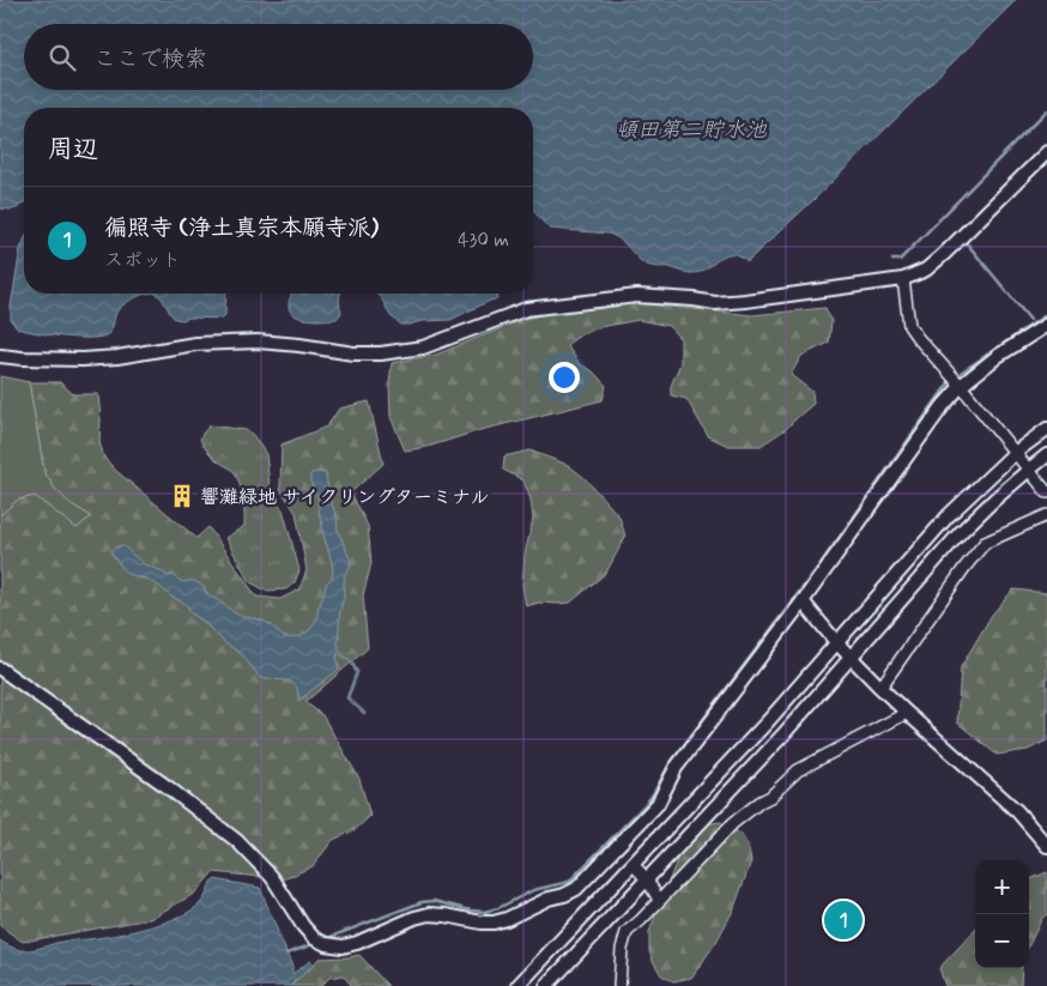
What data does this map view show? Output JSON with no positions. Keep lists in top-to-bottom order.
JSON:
{
  "water": ["頓田第二貯水池"],
  "places": {
    "building": ["響灘緑地 サイクリングターミナル"]
  },
  "page": {
    "search": "ここで検索",
    "heading": "周辺",
    "list": [
      {
        "mark": "1",
        "name": "徧照寺 (浄土真宗本願寺派)",
        "note": "スポット",
        "value": "430 m"
      }
    ],
    "map_buttons": ["+", "−"],
    "pins": "1"
  }
}
